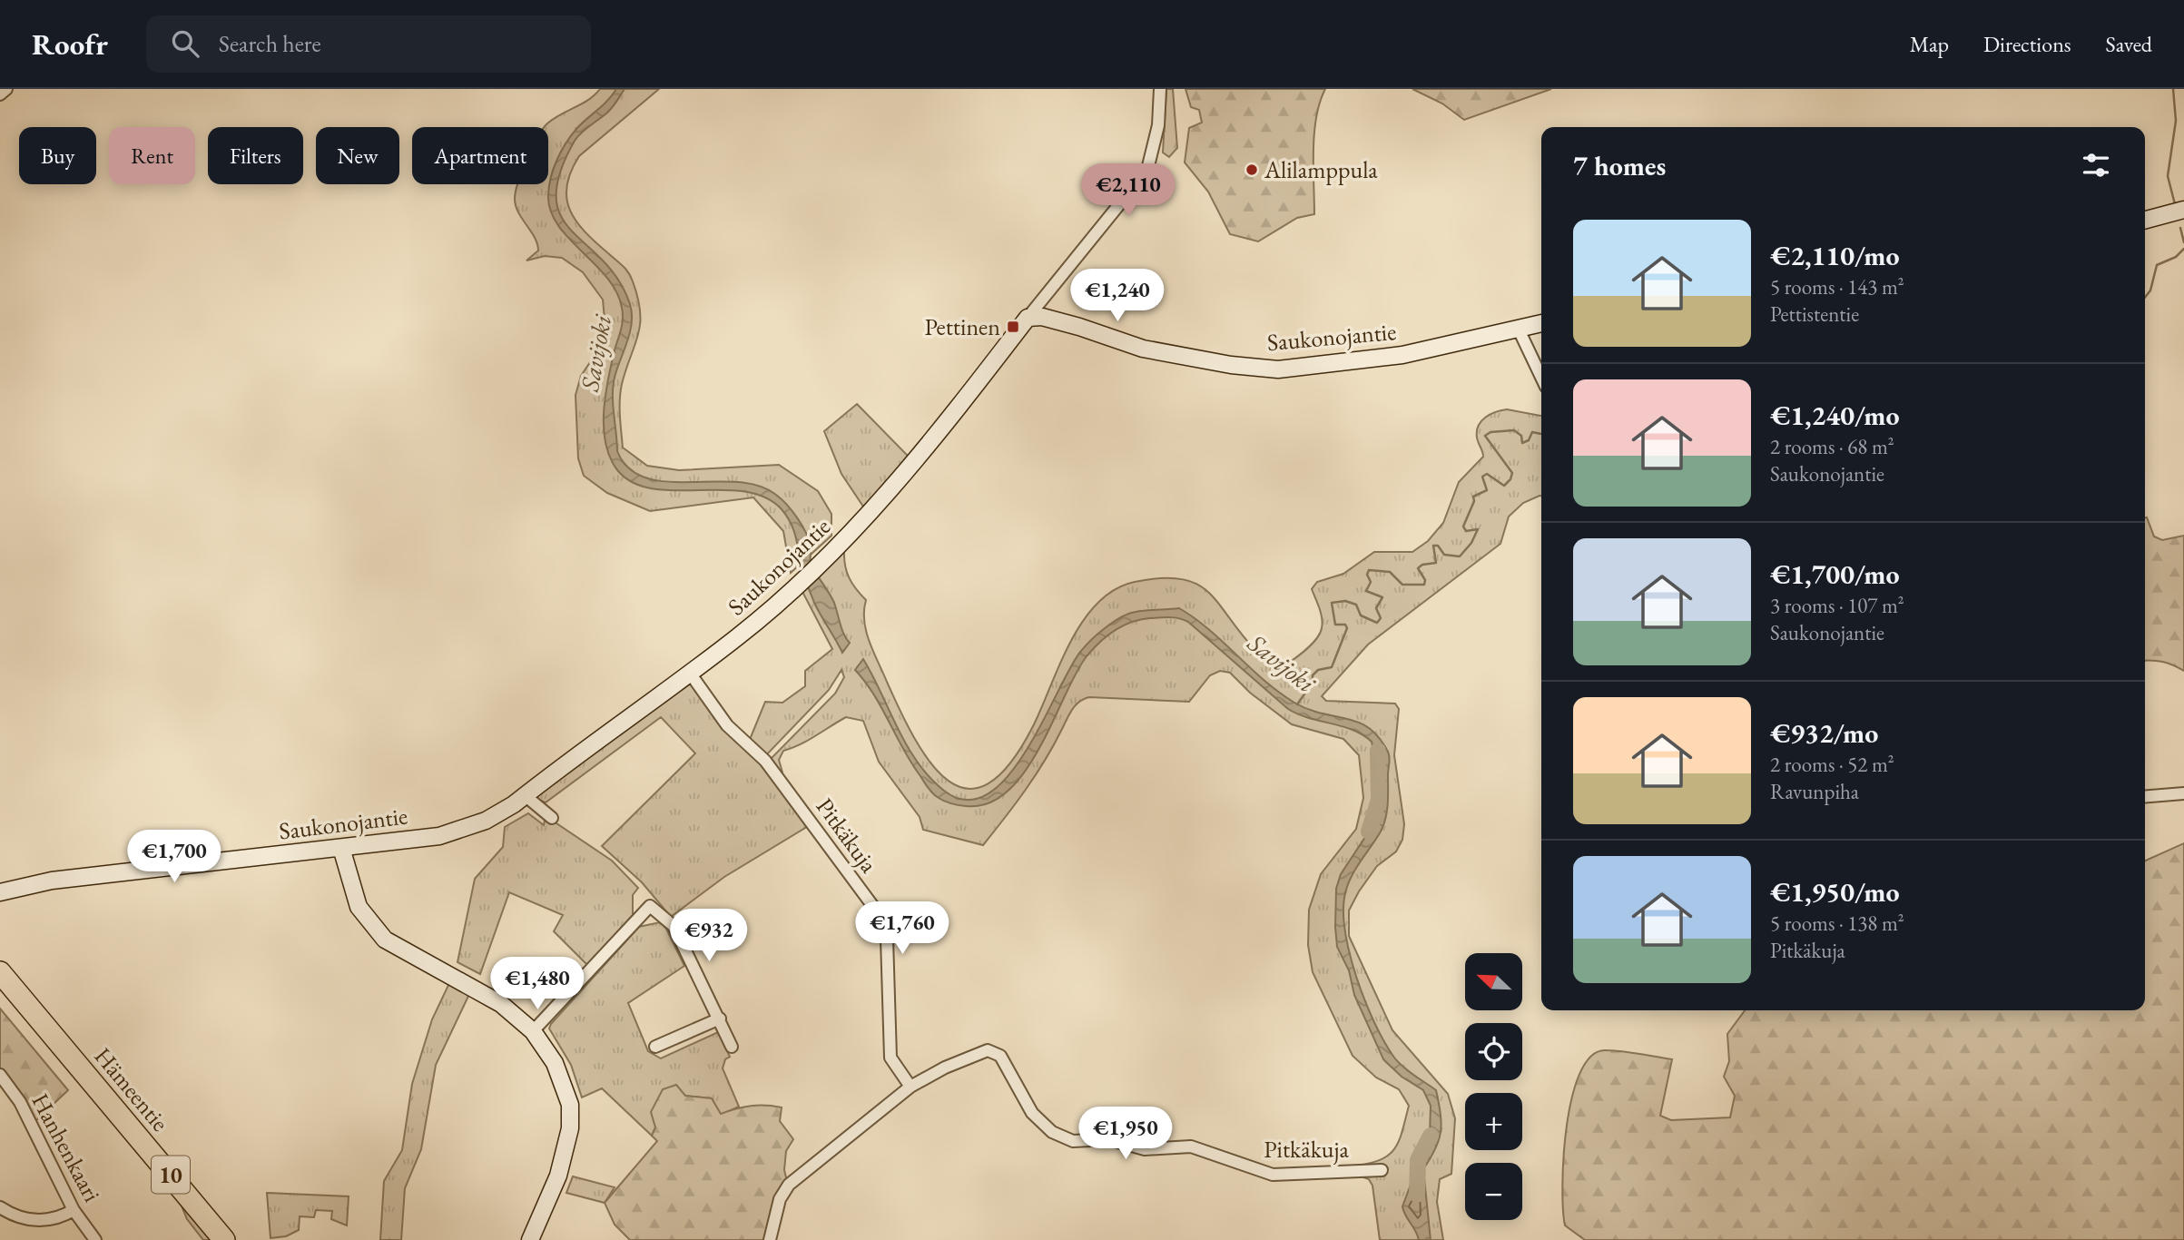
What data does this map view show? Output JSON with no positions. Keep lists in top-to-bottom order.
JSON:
{
  "streets": {
    "highway": ["Hämeentie", "10"],
    "street": ["Saukonojantie", "Pitkäkuja", "Hanhenkaari"]
  },
  "crossings": [
    ["Saukonojantie", "Pitkäkuja"]
  ],
  "water": ["Savijoki"],
  "places": {
    "other": ["Alilamppula"],
    "transit": ["Pettinen"]
  },
  "north": "top left",
  "page": {
    "header": "Roofr",
    "search": "Search here",
    "nav": ["Map", "Directions", "Saved"],
    "chip": [
      "Buy",
      "Rent",
      "Filters",
      "New",
      "Apartment"
    ],
    "heading": "7 homes",
    "price": [
      "€2,110",
      "€1,240",
      "€1,700",
      "€1,760",
      "€932",
      "€1,480",
      "€1,950"
    ],
    "list": [
      {
        "name": "€2,110/mo",
        "note": "5 rooms · 143 m² · Pettistentie"
      },
      {
        "name": "€1,240/mo",
        "note": "2 rooms · 68 m² · Saukonojantie"
      },
      {
        "name": "€1,700/mo",
        "note": "3 rooms · 107 m² · Saukonojantie"
      },
      {
        "name": "€932/mo",
        "note": "2 rooms · 52 m² · Ravunpiha"
      },
      {
        "name": "€1,950/mo",
        "note": "5 rooms · 138 m² · Pitkäkuja"
      }
    ],
    "map_buttons": ["+", "−"]
  }
}
